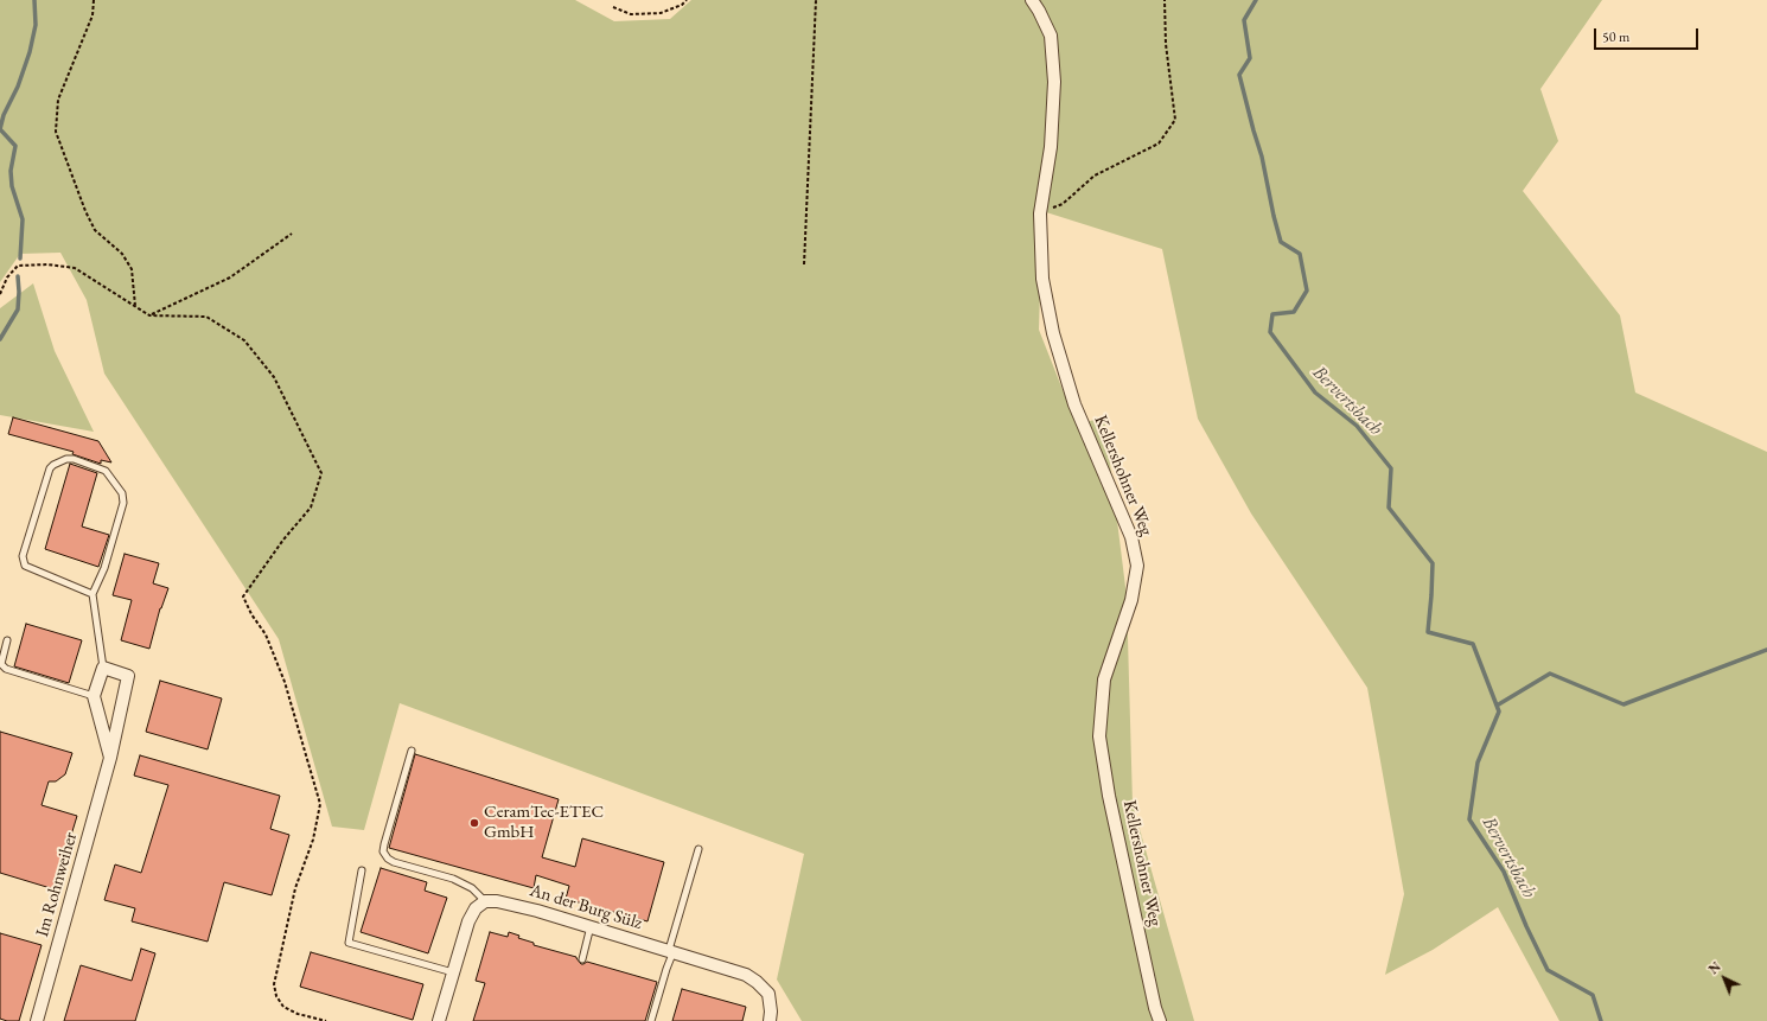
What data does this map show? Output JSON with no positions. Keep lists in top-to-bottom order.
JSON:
{
  "streets": {
    "street": ["Kellershohner Weg", "Im Rohnweiher", "An der Burg Sülz"]
  },
  "water": ["Bervertsbach"],
  "places": ["CeramTec-ETEC GmbH"],
  "scale_bar": "50 m",
  "north": "top left"
}
